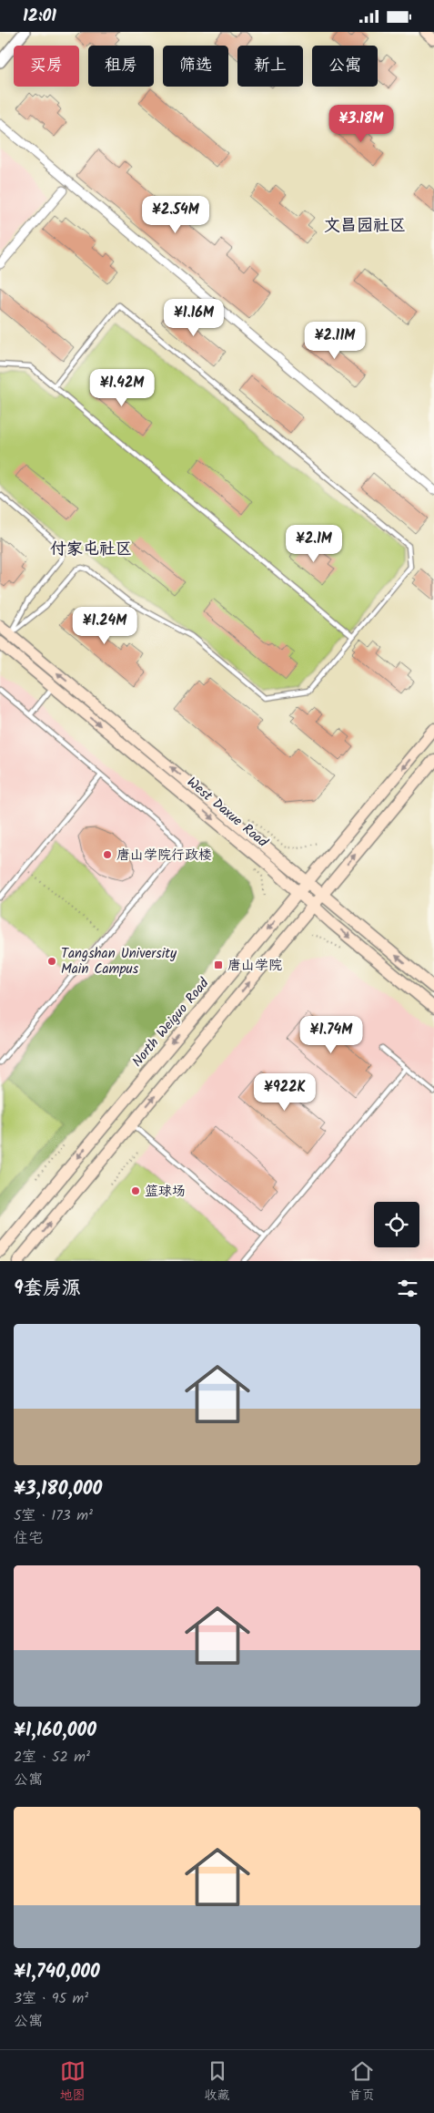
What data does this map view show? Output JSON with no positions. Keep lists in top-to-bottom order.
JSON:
{
  "streets": {
    "main road": ["West Daxue Road", "North Weiguo Road"]
  },
  "crossings": [
    ["West Daxue Road", "North Weiguo Road"]
  ],
  "districts": ["文昌园社区", "付家屯社区"],
  "places": {
    "other": ["唐山学院行政楼", "Tangshan University Main Campus", "篮球场"],
    "transit": ["唐山学院"]
  },
  "page": {
    "status": "12:01",
    "chip": [
      "买房",
      "租房",
      "筛选",
      "新上",
      "公寓"
    ],
    "price": [
      "¥3.18M",
      "¥2.54M",
      "¥1.16M",
      "¥2.11M",
      "¥1.42M",
      "¥2.1M",
      "¥1.24M",
      "¥1.74M",
      "¥922K"
    ],
    "heading": "9套房源",
    "list": [
      {
        "name": "¥3,180,000",
        "note": "5室 · 173 m² · 住宅"
      },
      {
        "name": "¥1,160,000",
        "note": "2室 · 52 m² · 公寓"
      },
      {
        "name": "¥1,740,000",
        "note": "3室 · 95 m² · 公寓"
      }
    ],
    "tabs": ["地图", "收藏", "首页"]
  }
}
